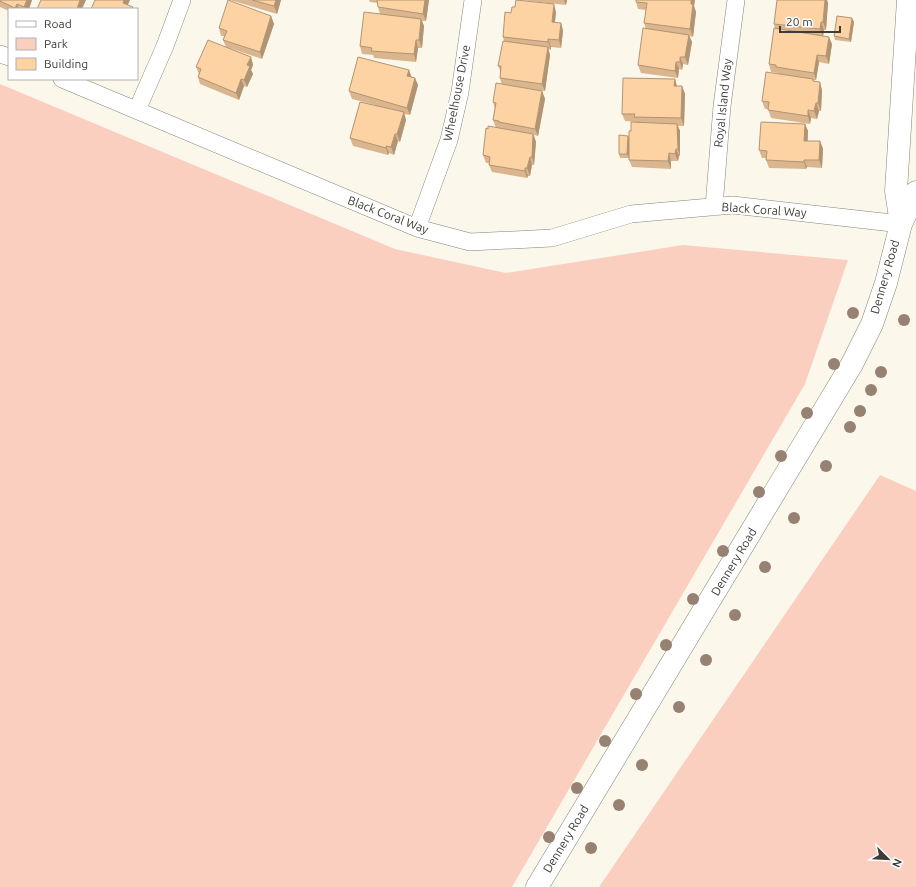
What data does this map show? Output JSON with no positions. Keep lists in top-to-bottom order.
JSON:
{
  "streets": {
    "street": [
      "Wheelhouse Drive",
      "Royal Island Way",
      "Black Coral Way",
      "Dennery Road"
    ]
  },
  "crossings": [
    ["Wheelhouse Drive", "Black Coral Way"],
    ["Royal Island Way", "Black Coral Way"],
    ["Black Coral Way", "Dennery Road"]
  ],
  "legend": ["Road", "Park", "Building"],
  "scale_bar": "20 m",
  "north": "bottom right"
}
